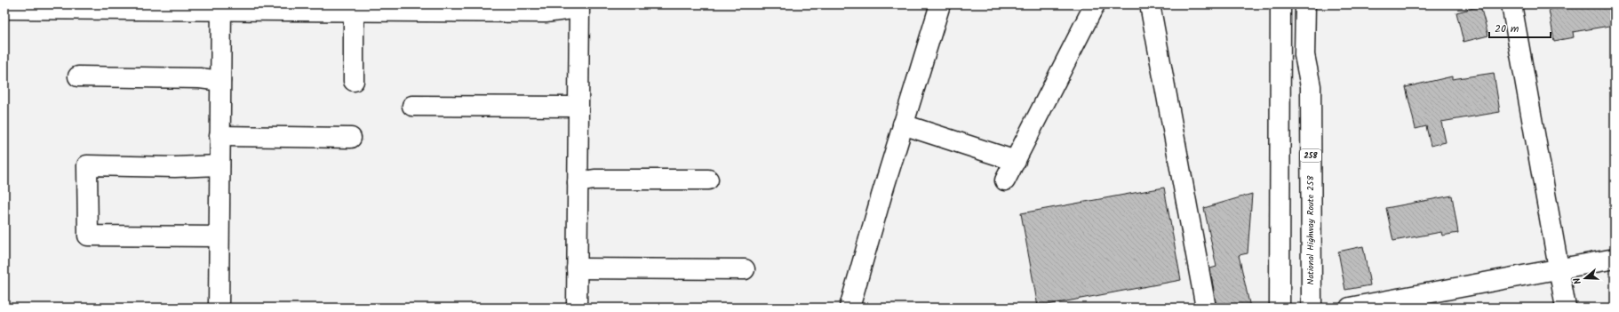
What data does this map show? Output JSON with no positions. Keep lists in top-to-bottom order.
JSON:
{
  "streets": {
    "main road": ["258", "National Highway Route 258"]
  },
  "crossings": [
    ["258", "National Highway Route 258"]
  ],
  "scale_bar": "20 m",
  "north": "left"
}
